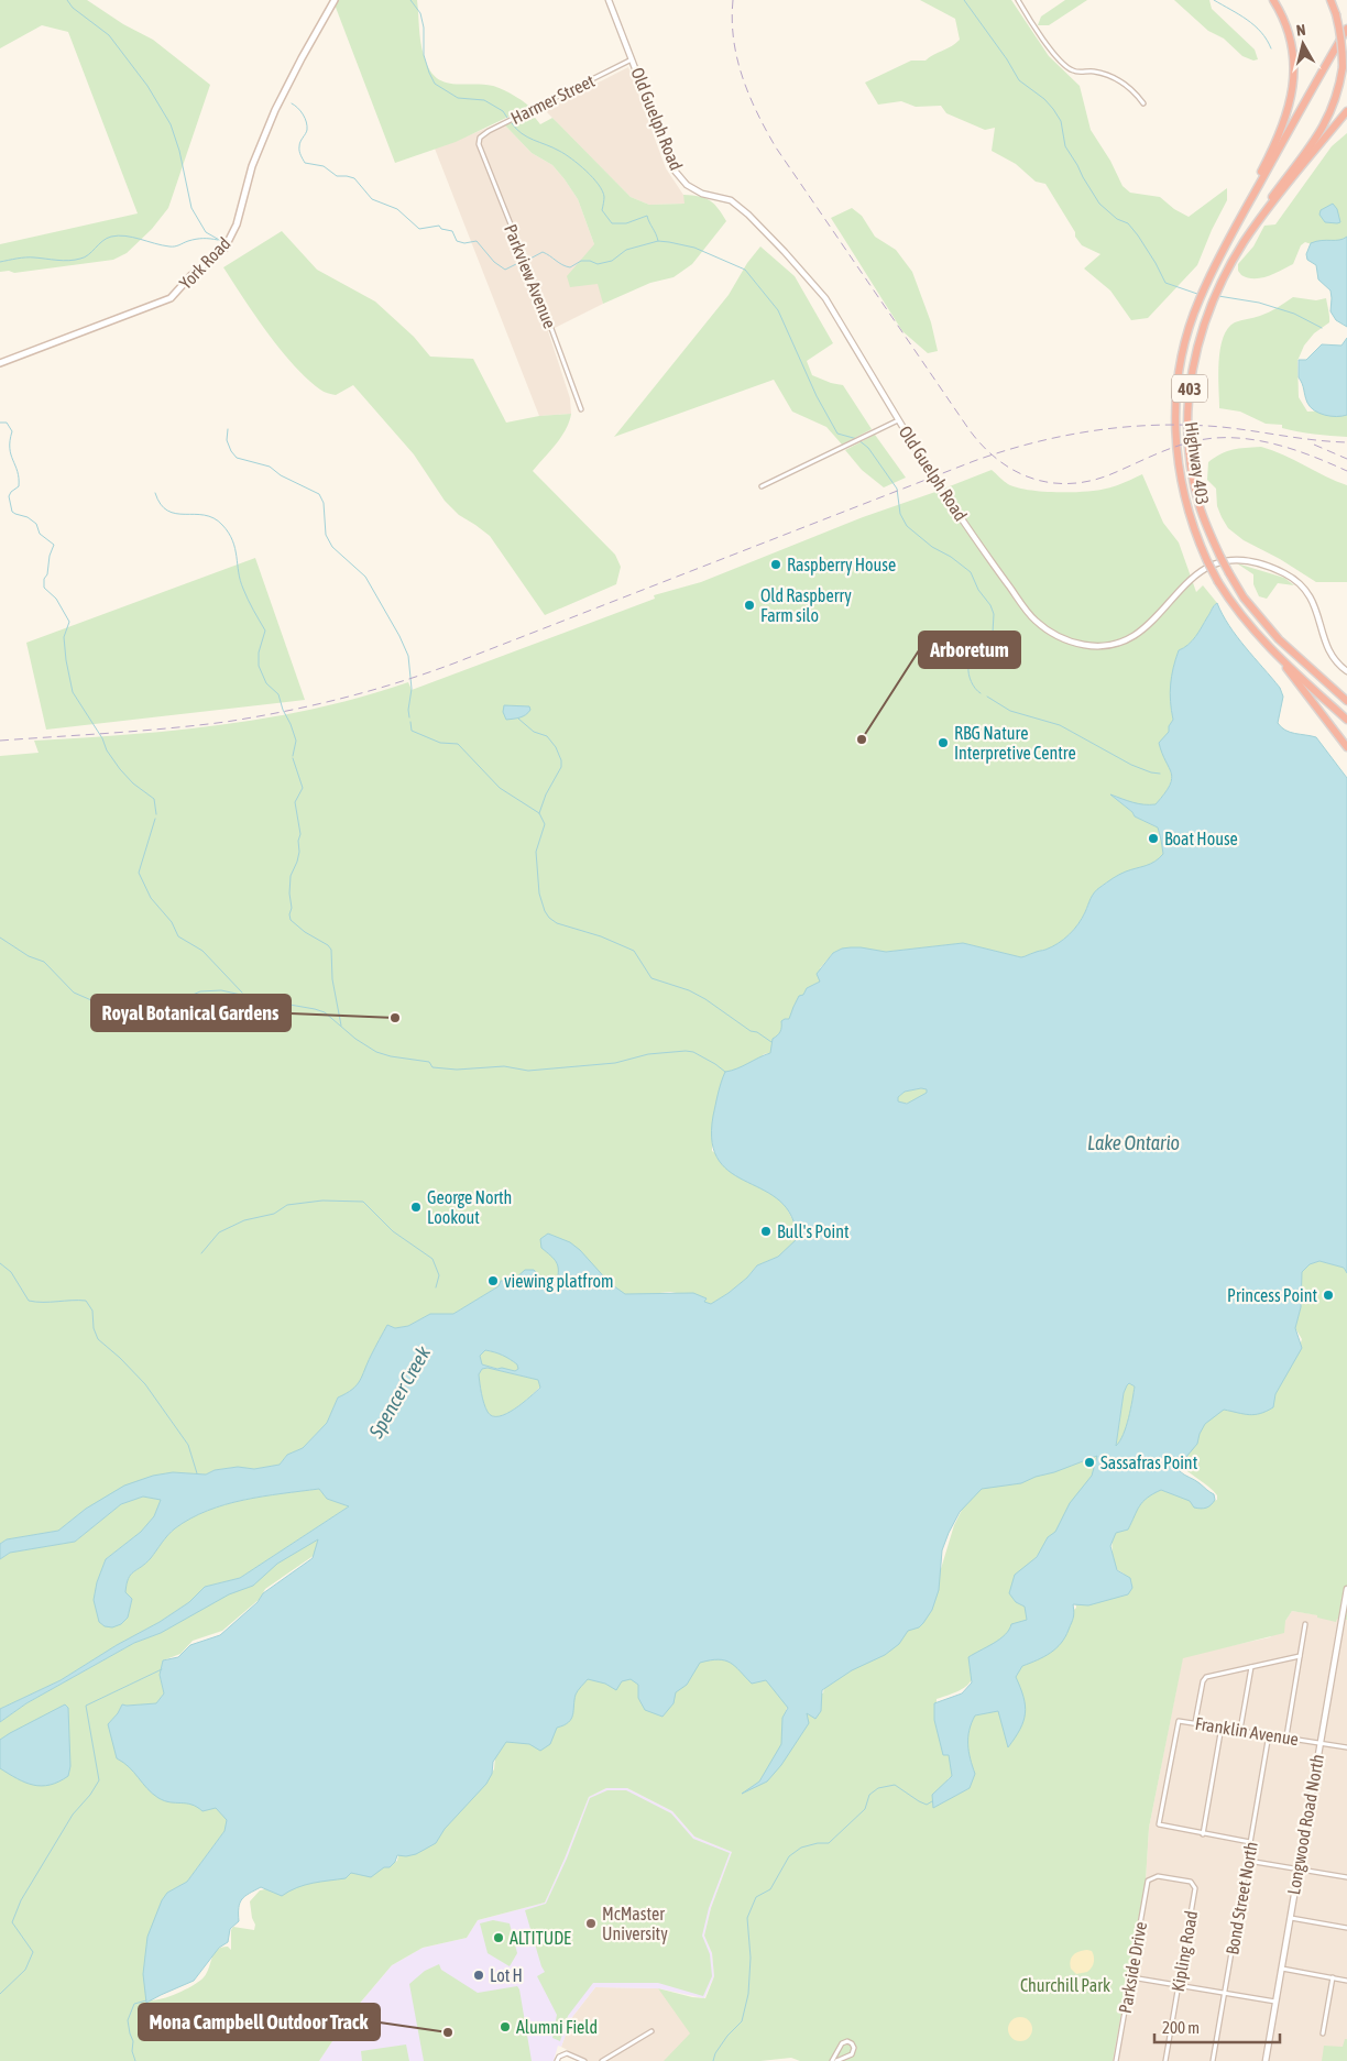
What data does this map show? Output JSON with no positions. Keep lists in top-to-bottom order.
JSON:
{
  "streets": {
    "highway": ["403", "Highway 403"],
    "main road": ["York Road"],
    "street": [
      "Harmer Street",
      "Old Guelph Road",
      "Parkview Avenue",
      "Franklin Avenue",
      "Longwood Road North",
      "Bond Street North",
      "Kipling Road",
      "Parkside Drive"
    ]
  },
  "crossings": [
    ["Harmer Street", "Old Guelph Road"],
    ["Harmer Street", "Parkview Avenue"],
    ["Franklin Avenue", "Longwood Road North"],
    ["Franklin Avenue", "Bond Street North"],
    ["Kipling Road", "Parkside Drive"]
  ],
  "water": ["Lake Ontario", "Spencer Creek"],
  "parks": ["Churchill Park"],
  "places": [
    "Raspberry House",
    "Old Raspberry Farm silo",
    "Arboretum",
    "RBG Nature Interpretive Centre",
    "Boat House",
    "Royal Botanical Gardens",
    "George North Lookout",
    "Bull's Point",
    "viewing platfrom",
    "Princess Point",
    "Sassafras Point",
    "McMaster University",
    "ALTITUDE",
    "Lot H",
    "Alumni Field",
    "Mona Campbell Outdoor Track"
  ],
  "scale_bar": "200 m",
  "north": "top"
}
